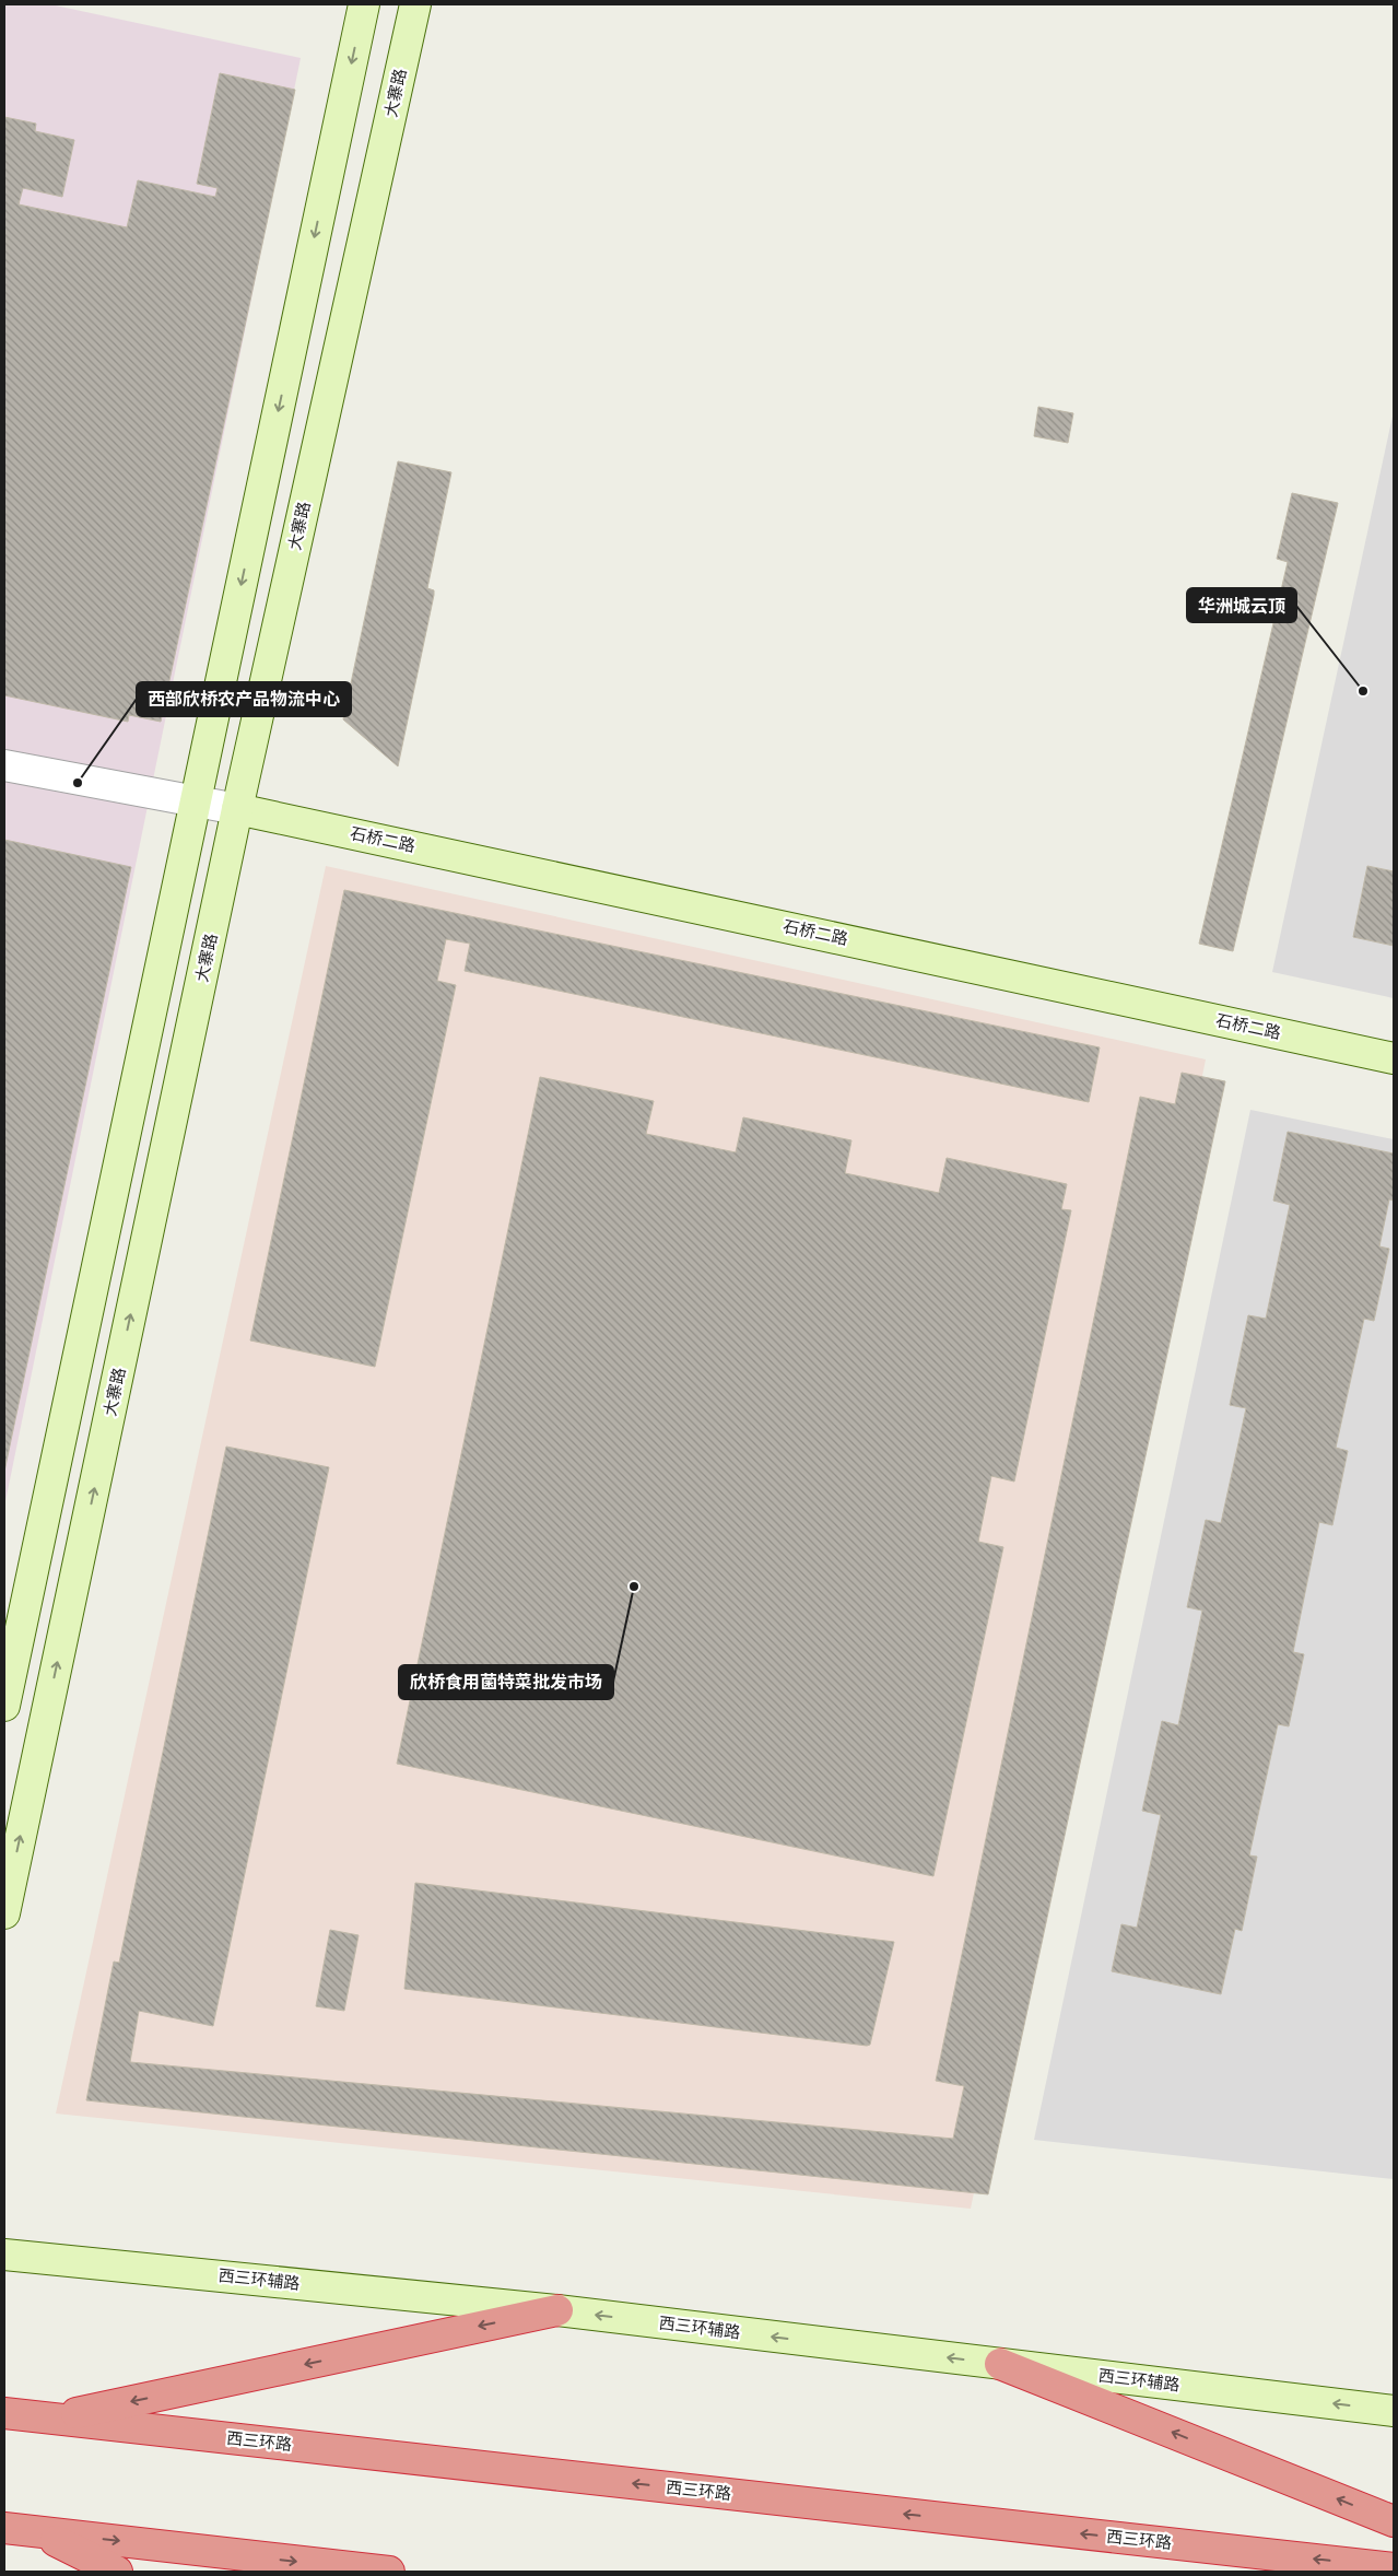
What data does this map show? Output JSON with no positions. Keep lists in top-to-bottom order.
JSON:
{
  "streets": {
    "highway": ["西三环路"],
    "main road": ["大寨路", "石桥二路", "西三环辅路"]
  },
  "crossings": [
    ["大寨路", "石桥二路"]
  ],
  "one_way": ["西三环辅路"],
  "places": ["华洲城云顶", "西部欣桥农产品物流中心", "欣桥食用菌特菜批发市场"]
}
